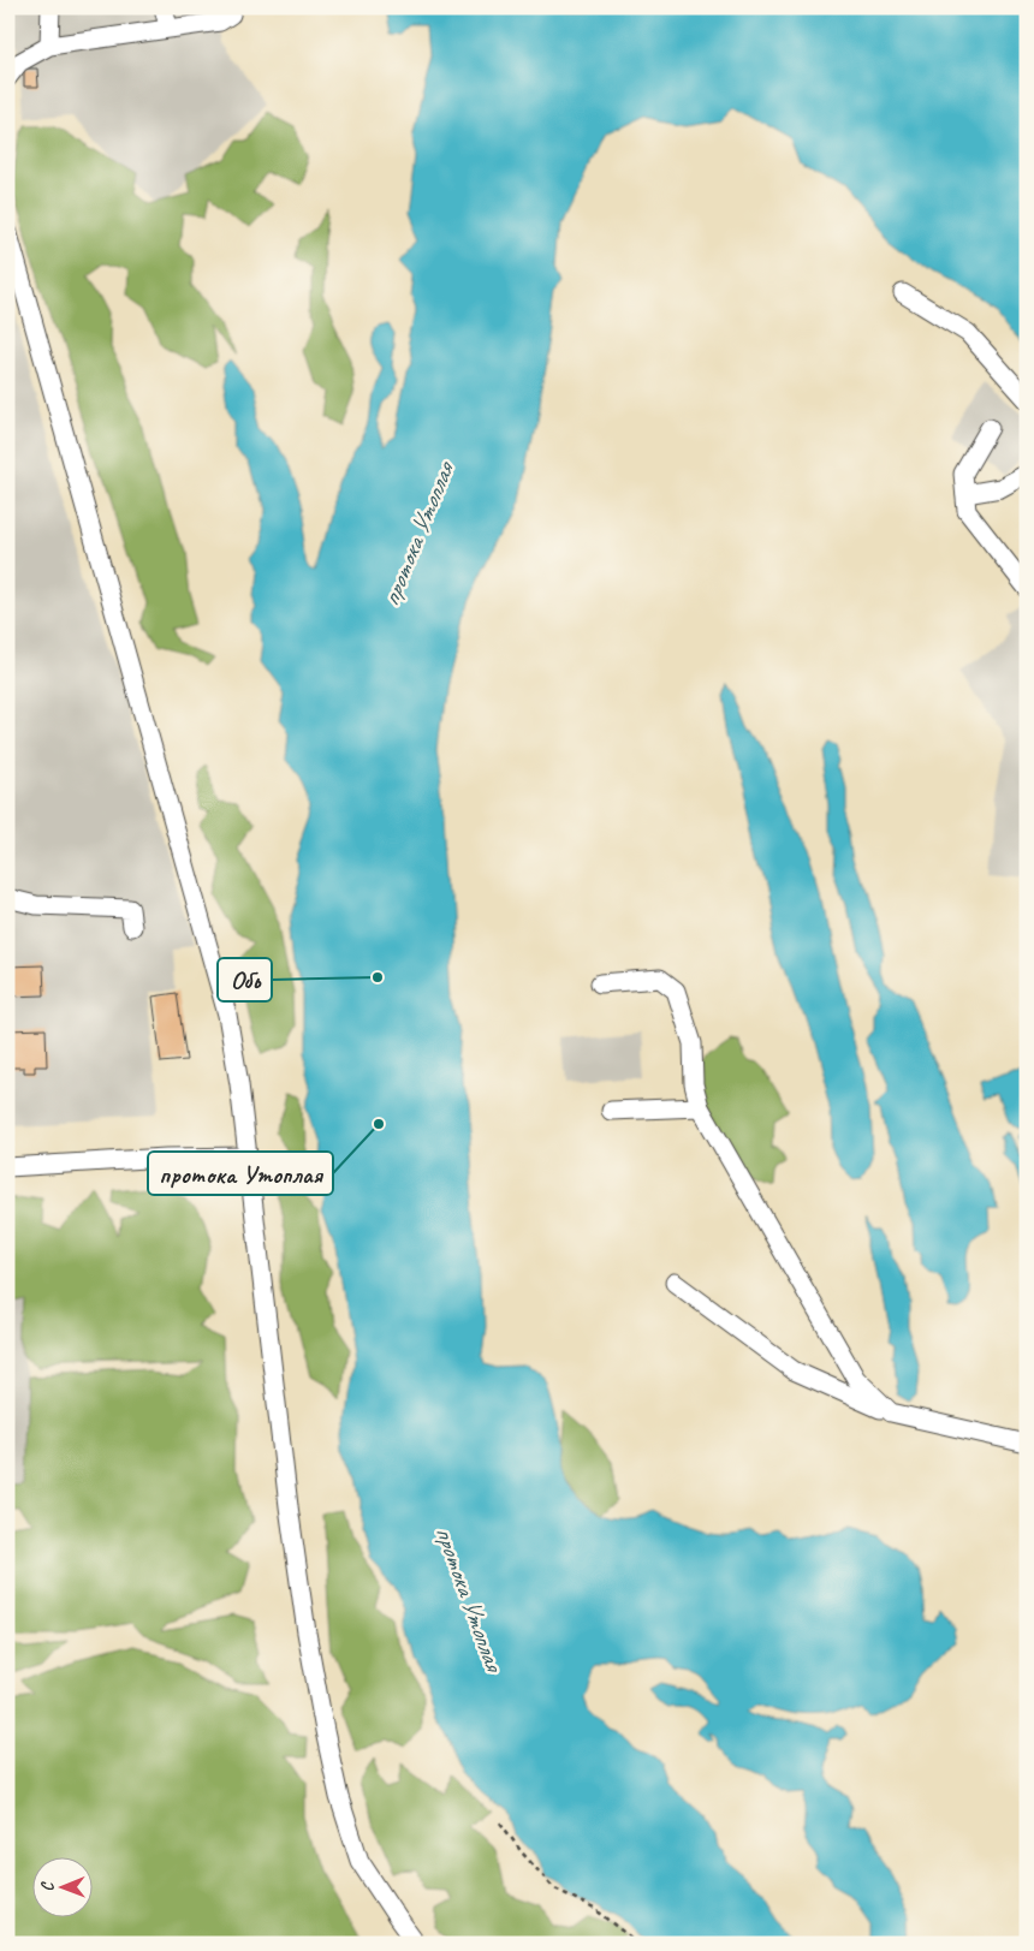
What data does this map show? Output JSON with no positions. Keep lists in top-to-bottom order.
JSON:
{
  "water": ["протока Утоплая"],
  "places": ["Обь", "протока Утоплая"],
  "north": "left"
}
